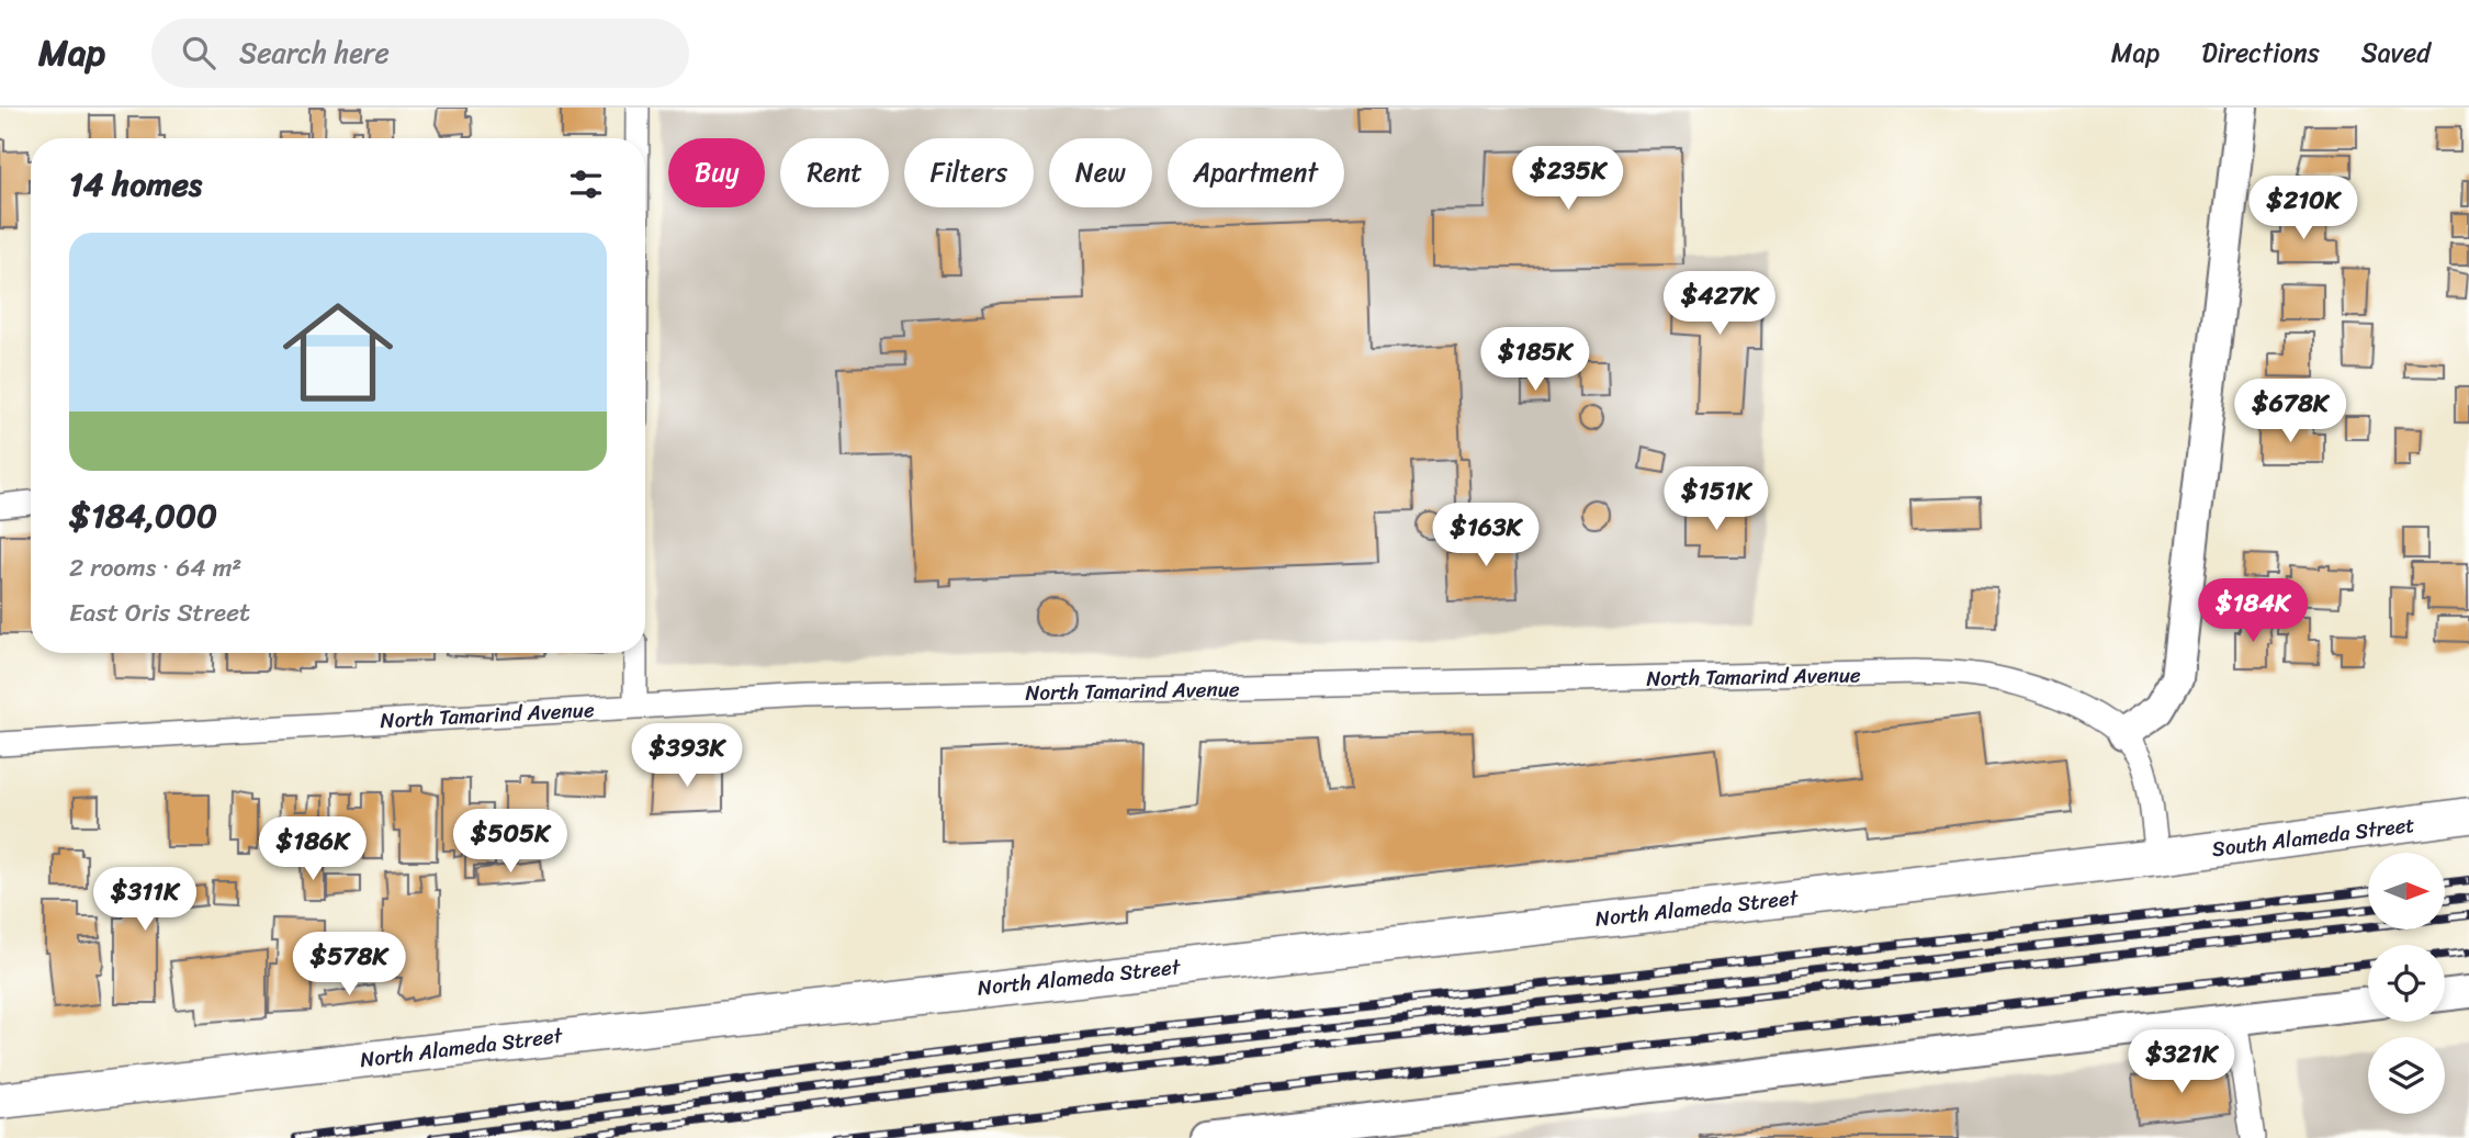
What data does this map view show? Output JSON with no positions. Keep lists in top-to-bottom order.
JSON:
{
  "streets": {
    "main road": ["South Alameda Street", "North Alameda Street"],
    "street": ["North Tamarind Avenue"]
  },
  "crossings": [
    ["North Tamarind Avenue", "South Alameda Street"],
    ["North Tamarind Avenue", "North Alameda Street"],
    ["South Alameda Street", "North Alameda Street"]
  ],
  "north": "right",
  "page": {
    "header": "Map",
    "search": "Search here",
    "nav": ["Map", "Directions", "Saved"],
    "chip": [
      "Buy",
      "Rent",
      "Filters",
      "New",
      "Apartment"
    ],
    "heading": "14 homes",
    "price": [
      "$235K",
      "$210K",
      "$427K",
      "$185K",
      "$678K",
      "$151K",
      "$163K",
      "$184K",
      "$393K",
      "$505K",
      "$186K",
      "$311K",
      "$578K",
      "$321K"
    ],
    "list": [
      {
        "name": "$184,000",
        "note": "2 rooms · 64 m² · East Oris Street"
      }
    ]
  }
}
